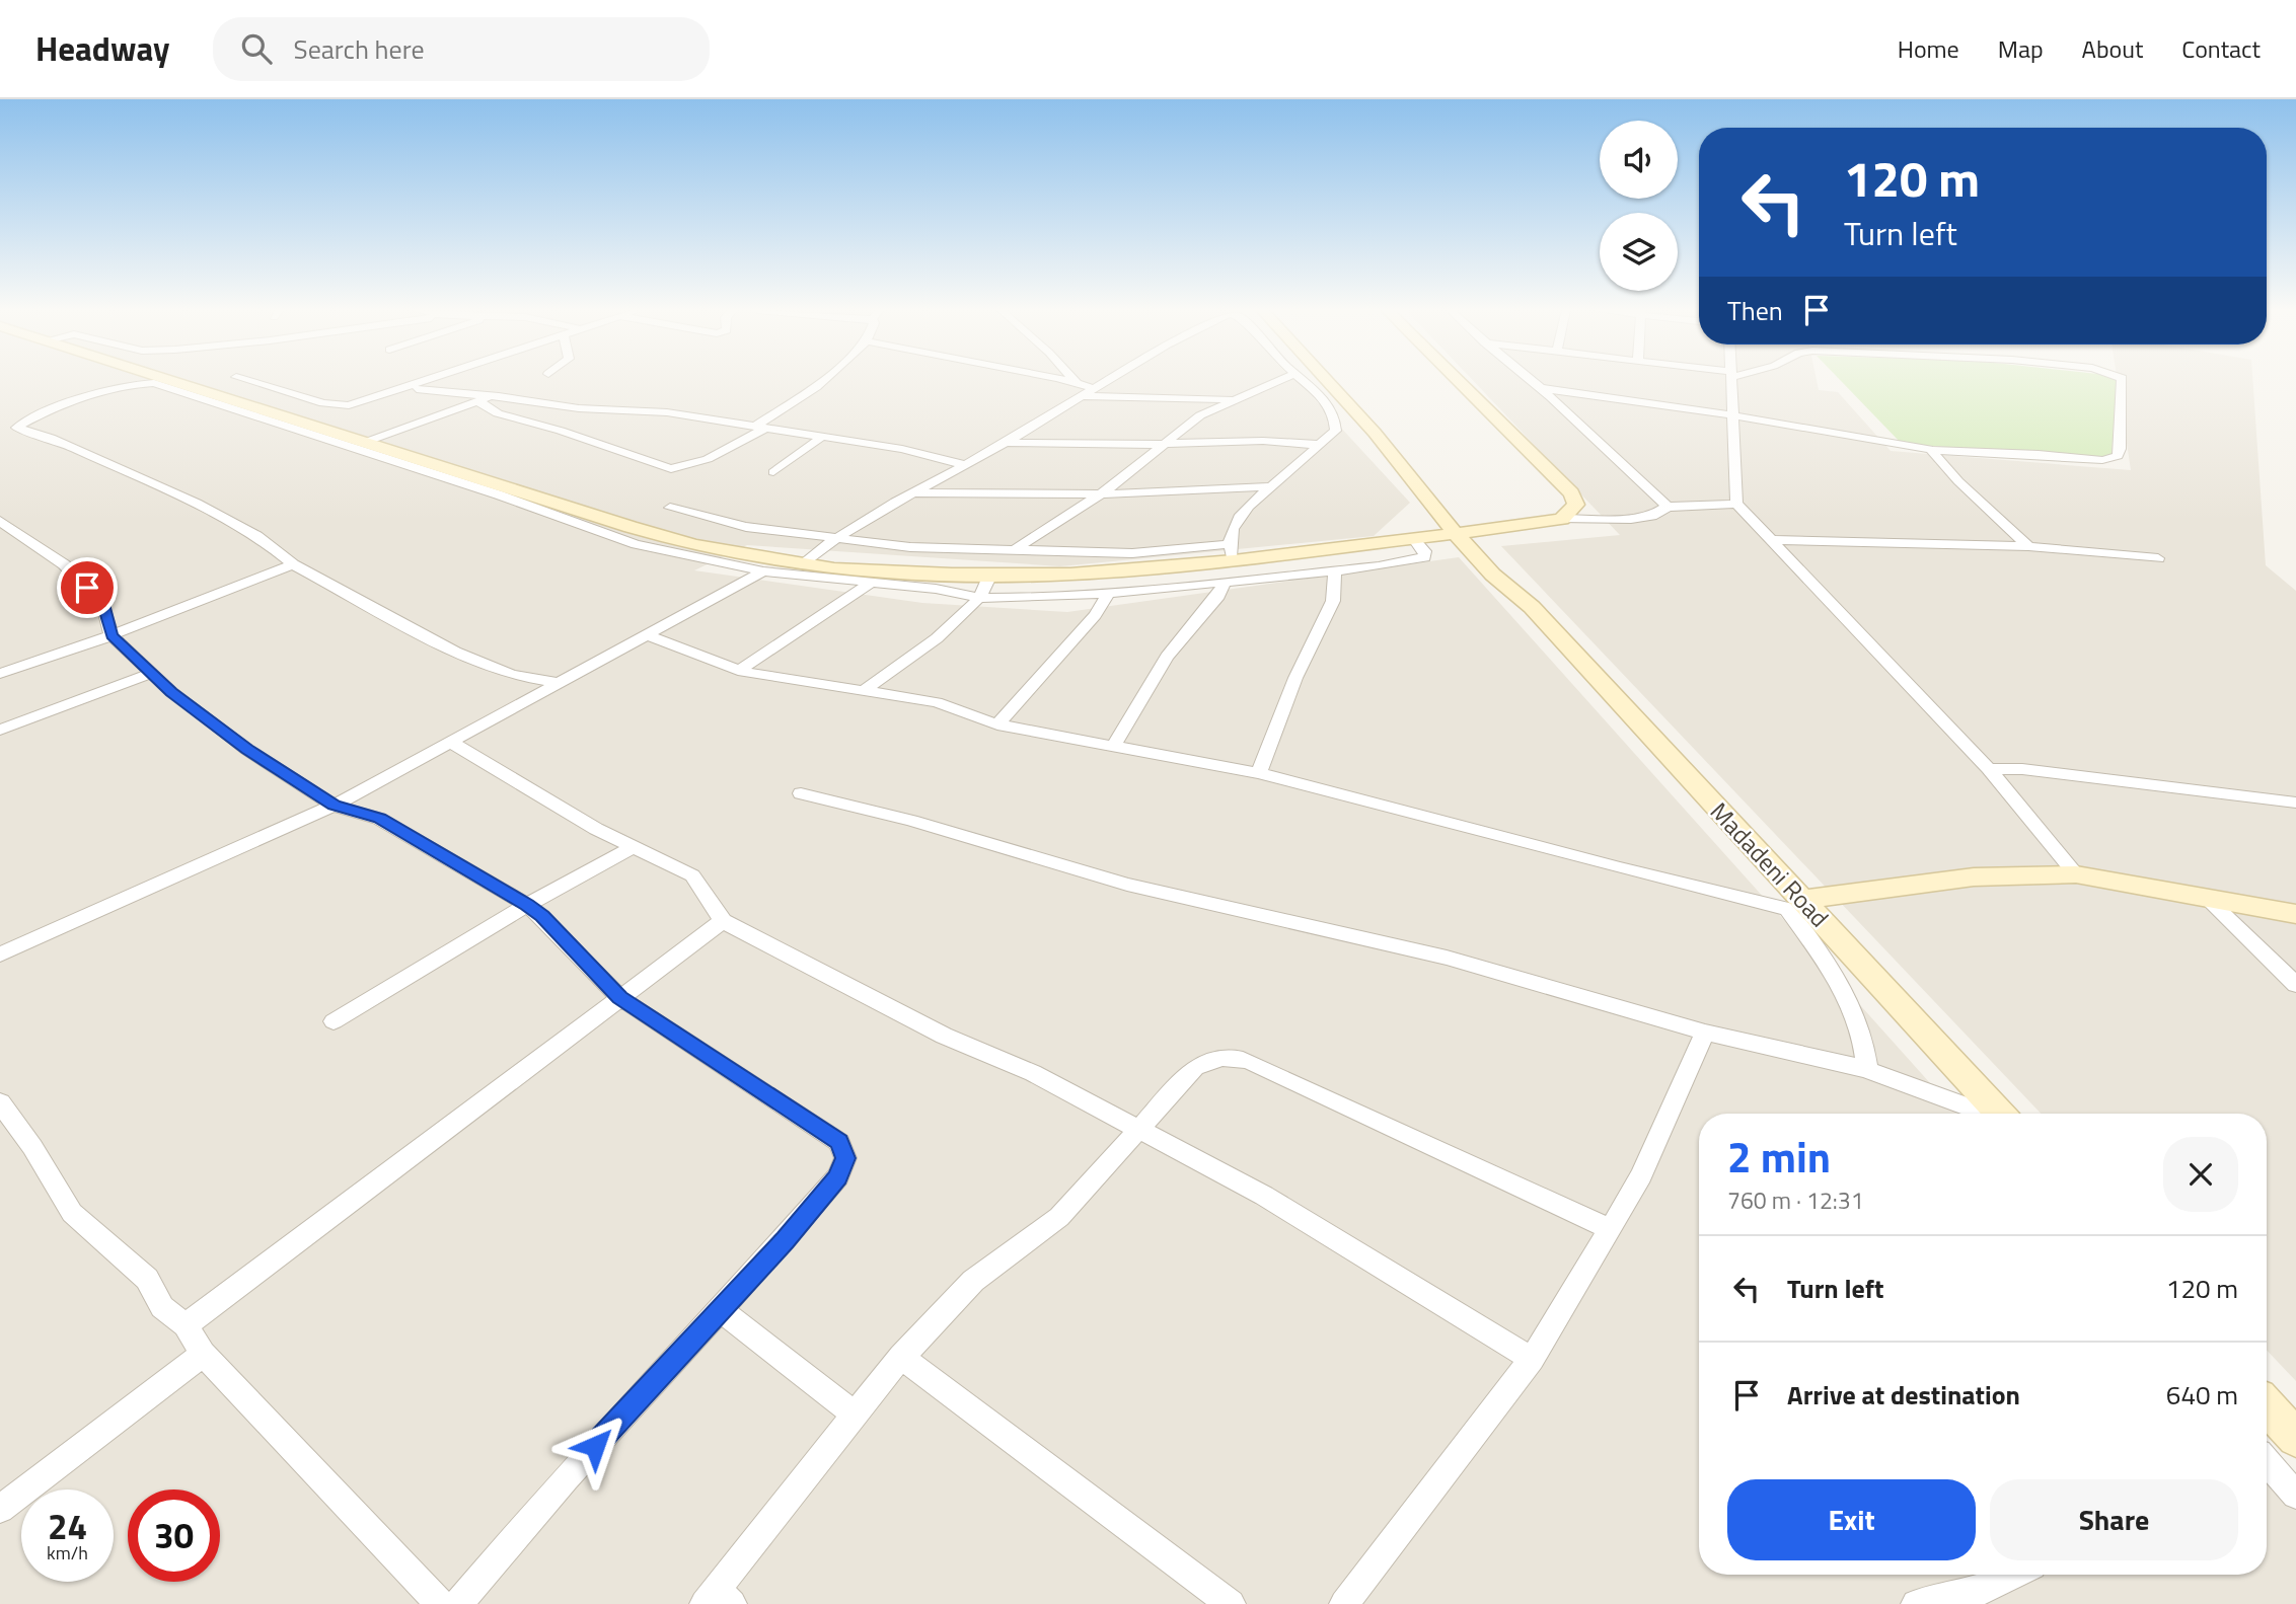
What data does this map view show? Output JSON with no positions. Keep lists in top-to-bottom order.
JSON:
{
  "streets": {
    "street": ["Madadeni Road"]
  },
  "page": {
    "header": "Headway",
    "search": "Search here",
    "nav": [
      "Home",
      "Map",
      "About",
      "Contact"
    ],
    "turn": ["120 m", "Turn left"],
    "then": "Then",
    "heading": ["2 min", "760 m · 12:31"],
    "list": [
      {
        "name": "Turn left",
        "value": "120 m"
      },
      {
        "name": "Arrive at destination",
        "value": "640 m"
      }
    ],
    "buttons": ["Exit", "Share"],
    "speed": "24 km/h",
    "limit": "30"
  }
}
